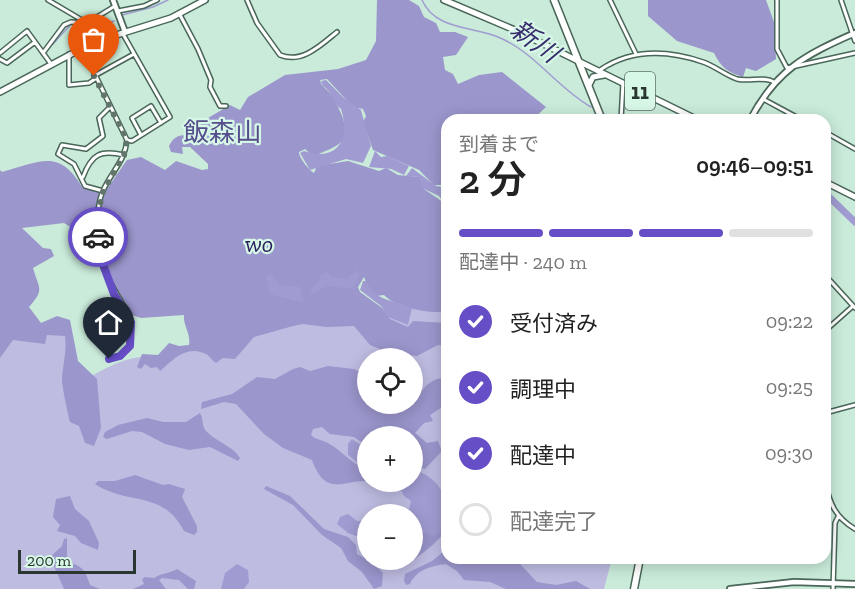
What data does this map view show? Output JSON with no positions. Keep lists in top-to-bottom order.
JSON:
{
  "streets": {
    "main road": ["11"]
  },
  "districts": ["飯森山"],
  "water": ["新川"],
  "parks": ["wo"],
  "scale_bar": "200 m",
  "page": {
    "heading": ["2 分", "到着まで", "09:46–09:51"],
    "bar": "配達中 · 240 m",
    "list": [
      ["受付済み", "09:22"],
      ["調理中", "09:25"],
      ["配達中", "09:30"],
      "配達完了"
    ],
    "map_buttons": ["+", "−"],
    "scale": "200 m"
  }
}
